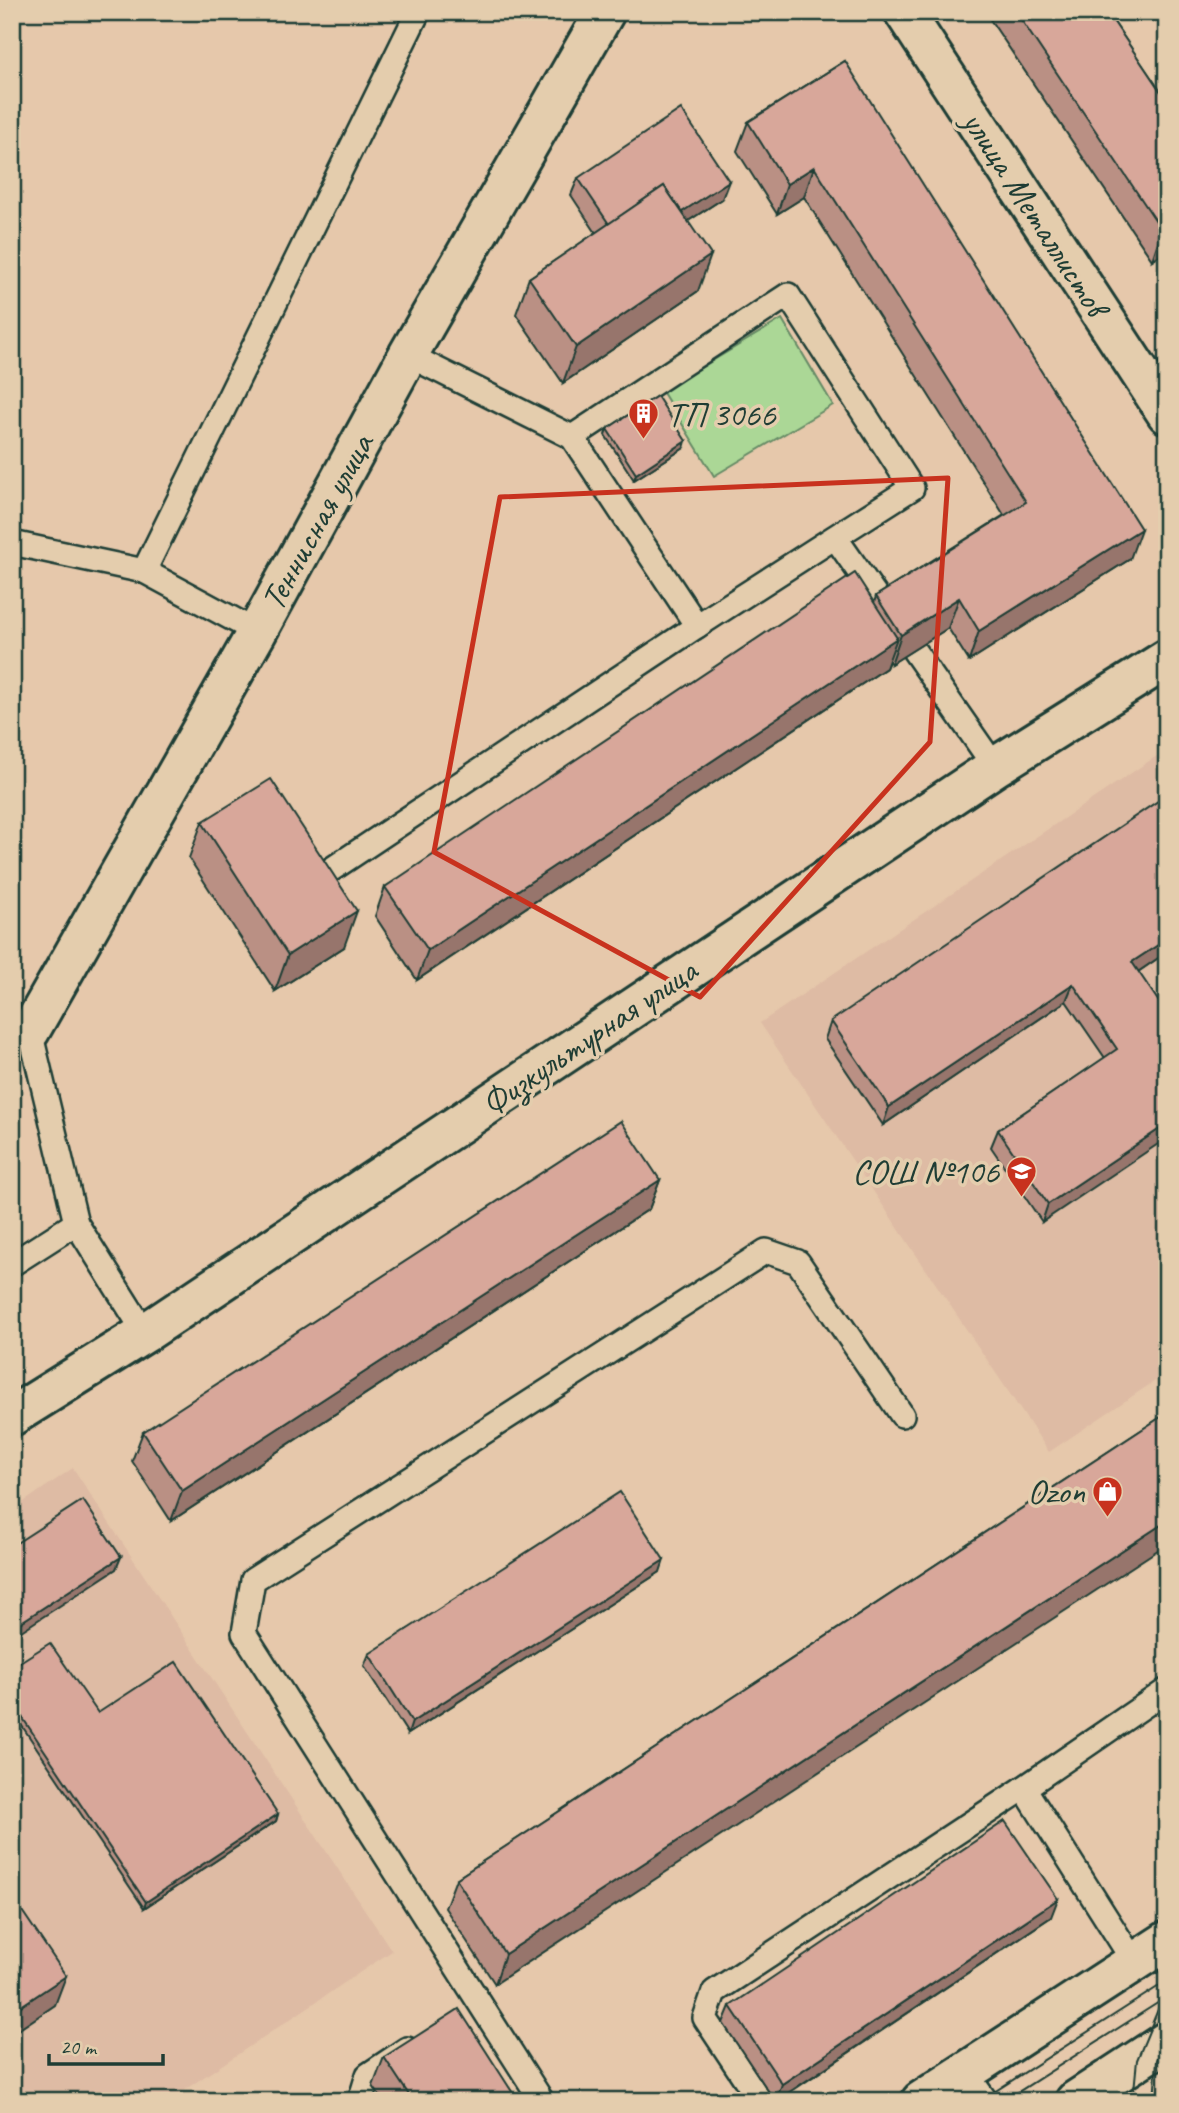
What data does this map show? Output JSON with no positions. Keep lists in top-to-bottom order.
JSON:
{
  "streets": {
    "main road": ["улица Металлистов", "Теннисная улица", "Физкультурная улица"]
  },
  "places": {
    "building": ["ТП 3066"],
    "school or university": ["СОШ №106"],
    "shop": ["Ozon"]
  },
  "scale_bar": "20 m"
}
